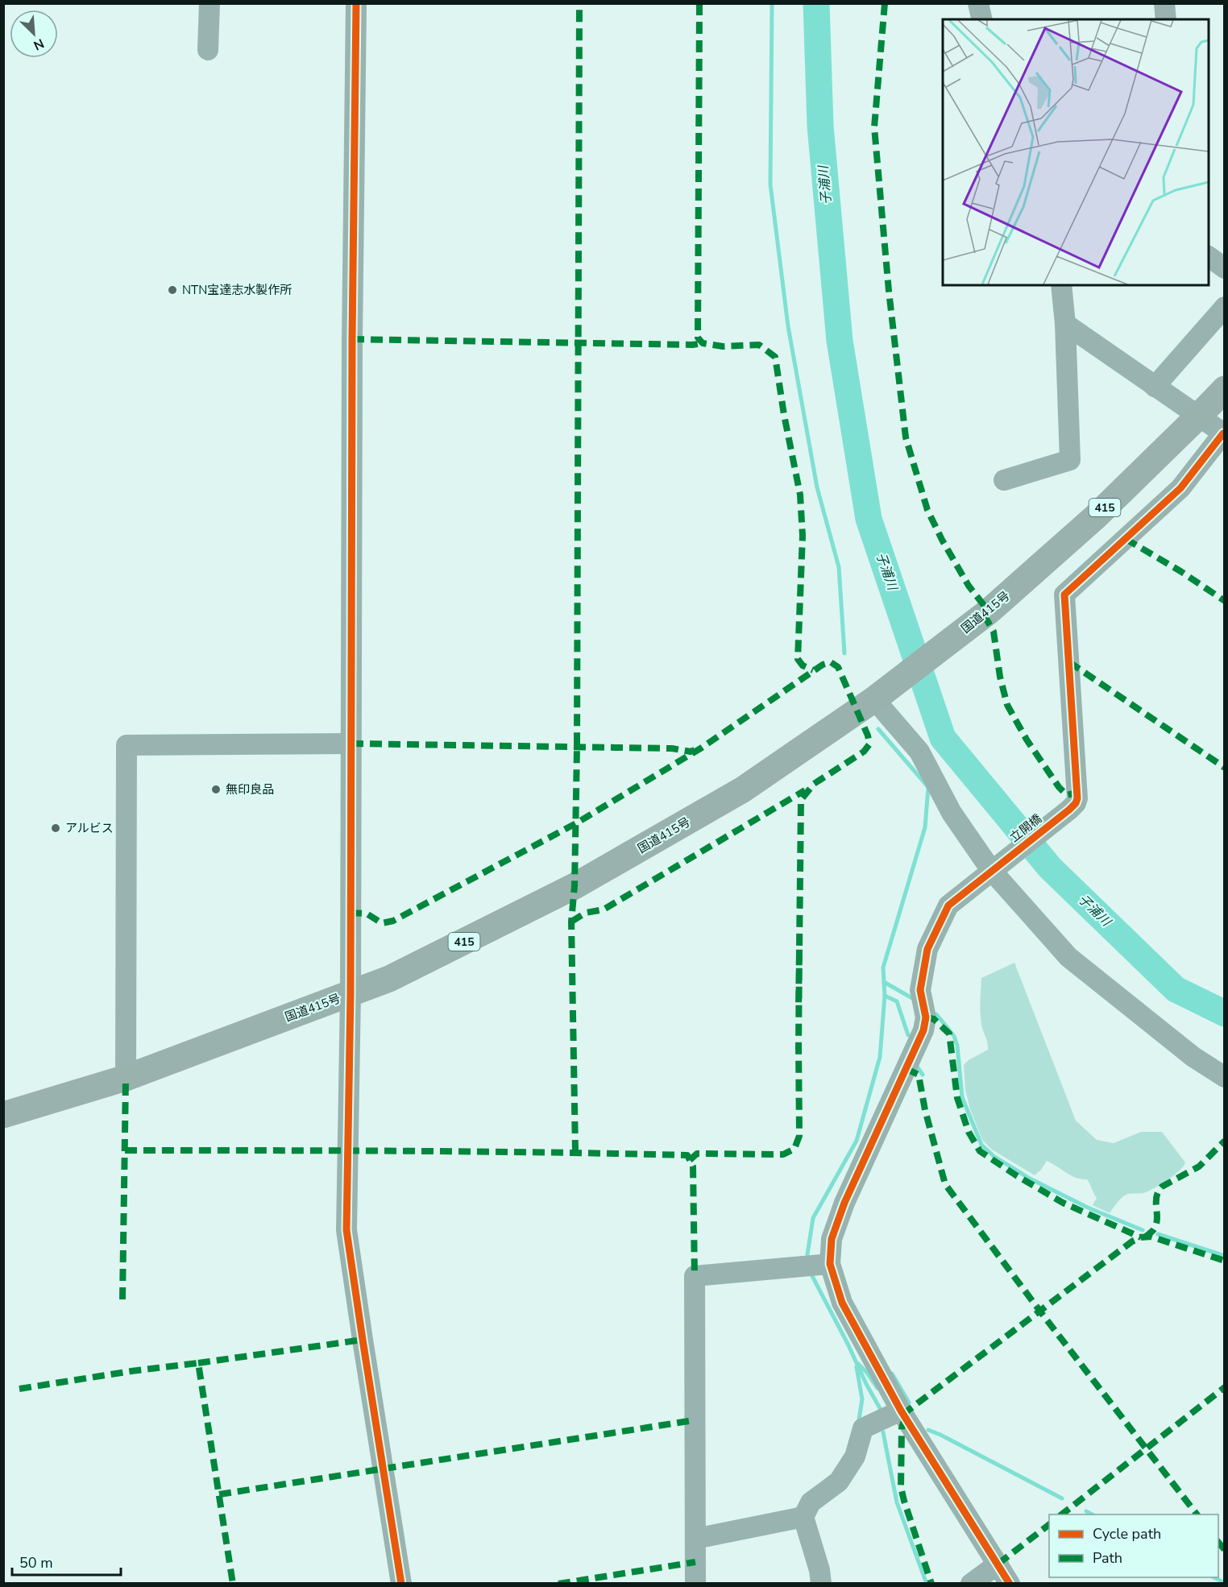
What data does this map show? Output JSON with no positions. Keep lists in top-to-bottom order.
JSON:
{
  "streets": {
    "highway": ["415", "国道415号"],
    "street": ["立開橋"]
  },
  "water": ["子浦川"],
  "places": ["NTN宝達志水製作所", "無印良品", "アルビス"],
  "legend": ["Cycle path", "Path"],
  "scale_bar": "50 m",
  "north": "bottom right"
}
